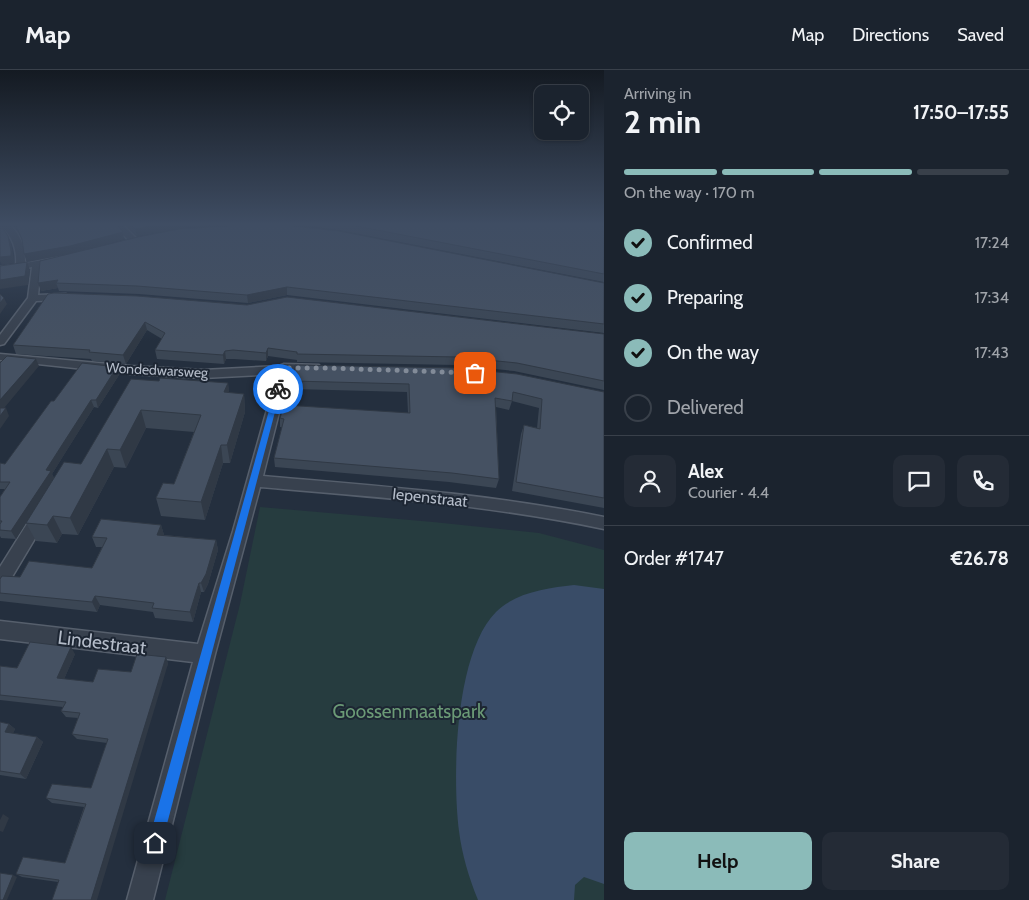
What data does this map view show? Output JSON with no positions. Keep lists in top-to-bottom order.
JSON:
{
  "streets": {
    "street": ["Wondedwarsweg", "Iepenstraat", "Lindestraat"]
  },
  "parks": ["Goossenmaatspark"],
  "page": {
    "header": "Map",
    "nav": ["Map", "Directions", "Saved"],
    "heading": ["2 min", "Arriving in", "17:50–17:55"],
    "panel": [
      "Alex",
      "Courier · 4.4",
      "Order #1747",
      "€26.78"
    ],
    "bar": "On the way · 170 m",
    "list": [
      ["Confirmed", "17:24"],
      ["Preparing", "17:34"],
      ["On the way", "17:43"],
      "Delivered"
    ],
    "buttons": ["Help", "Share"]
  }
}
